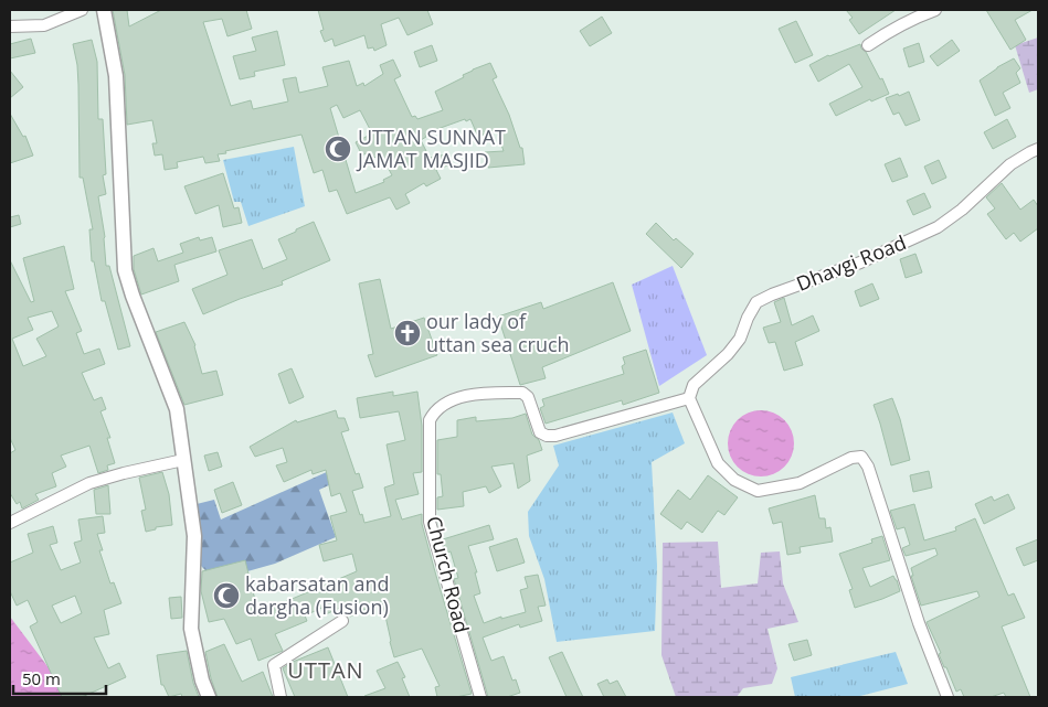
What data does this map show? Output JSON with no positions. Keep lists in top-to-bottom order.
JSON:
{
  "streets": {
    "street": ["Dhavgi Road", "Church Road"]
  },
  "crossings": [
    ["Dhavgi Road", "Church Road"]
  ],
  "districts": ["UTTAN"],
  "places": {
    "mosque": ["UTTAN SUNNAT JAMAT MASJID", "kabarsatan and dargha (Fusion)"],
    "church": ["our lady of uttan sea cruch"]
  },
  "scale_bar": "50 m"
}
